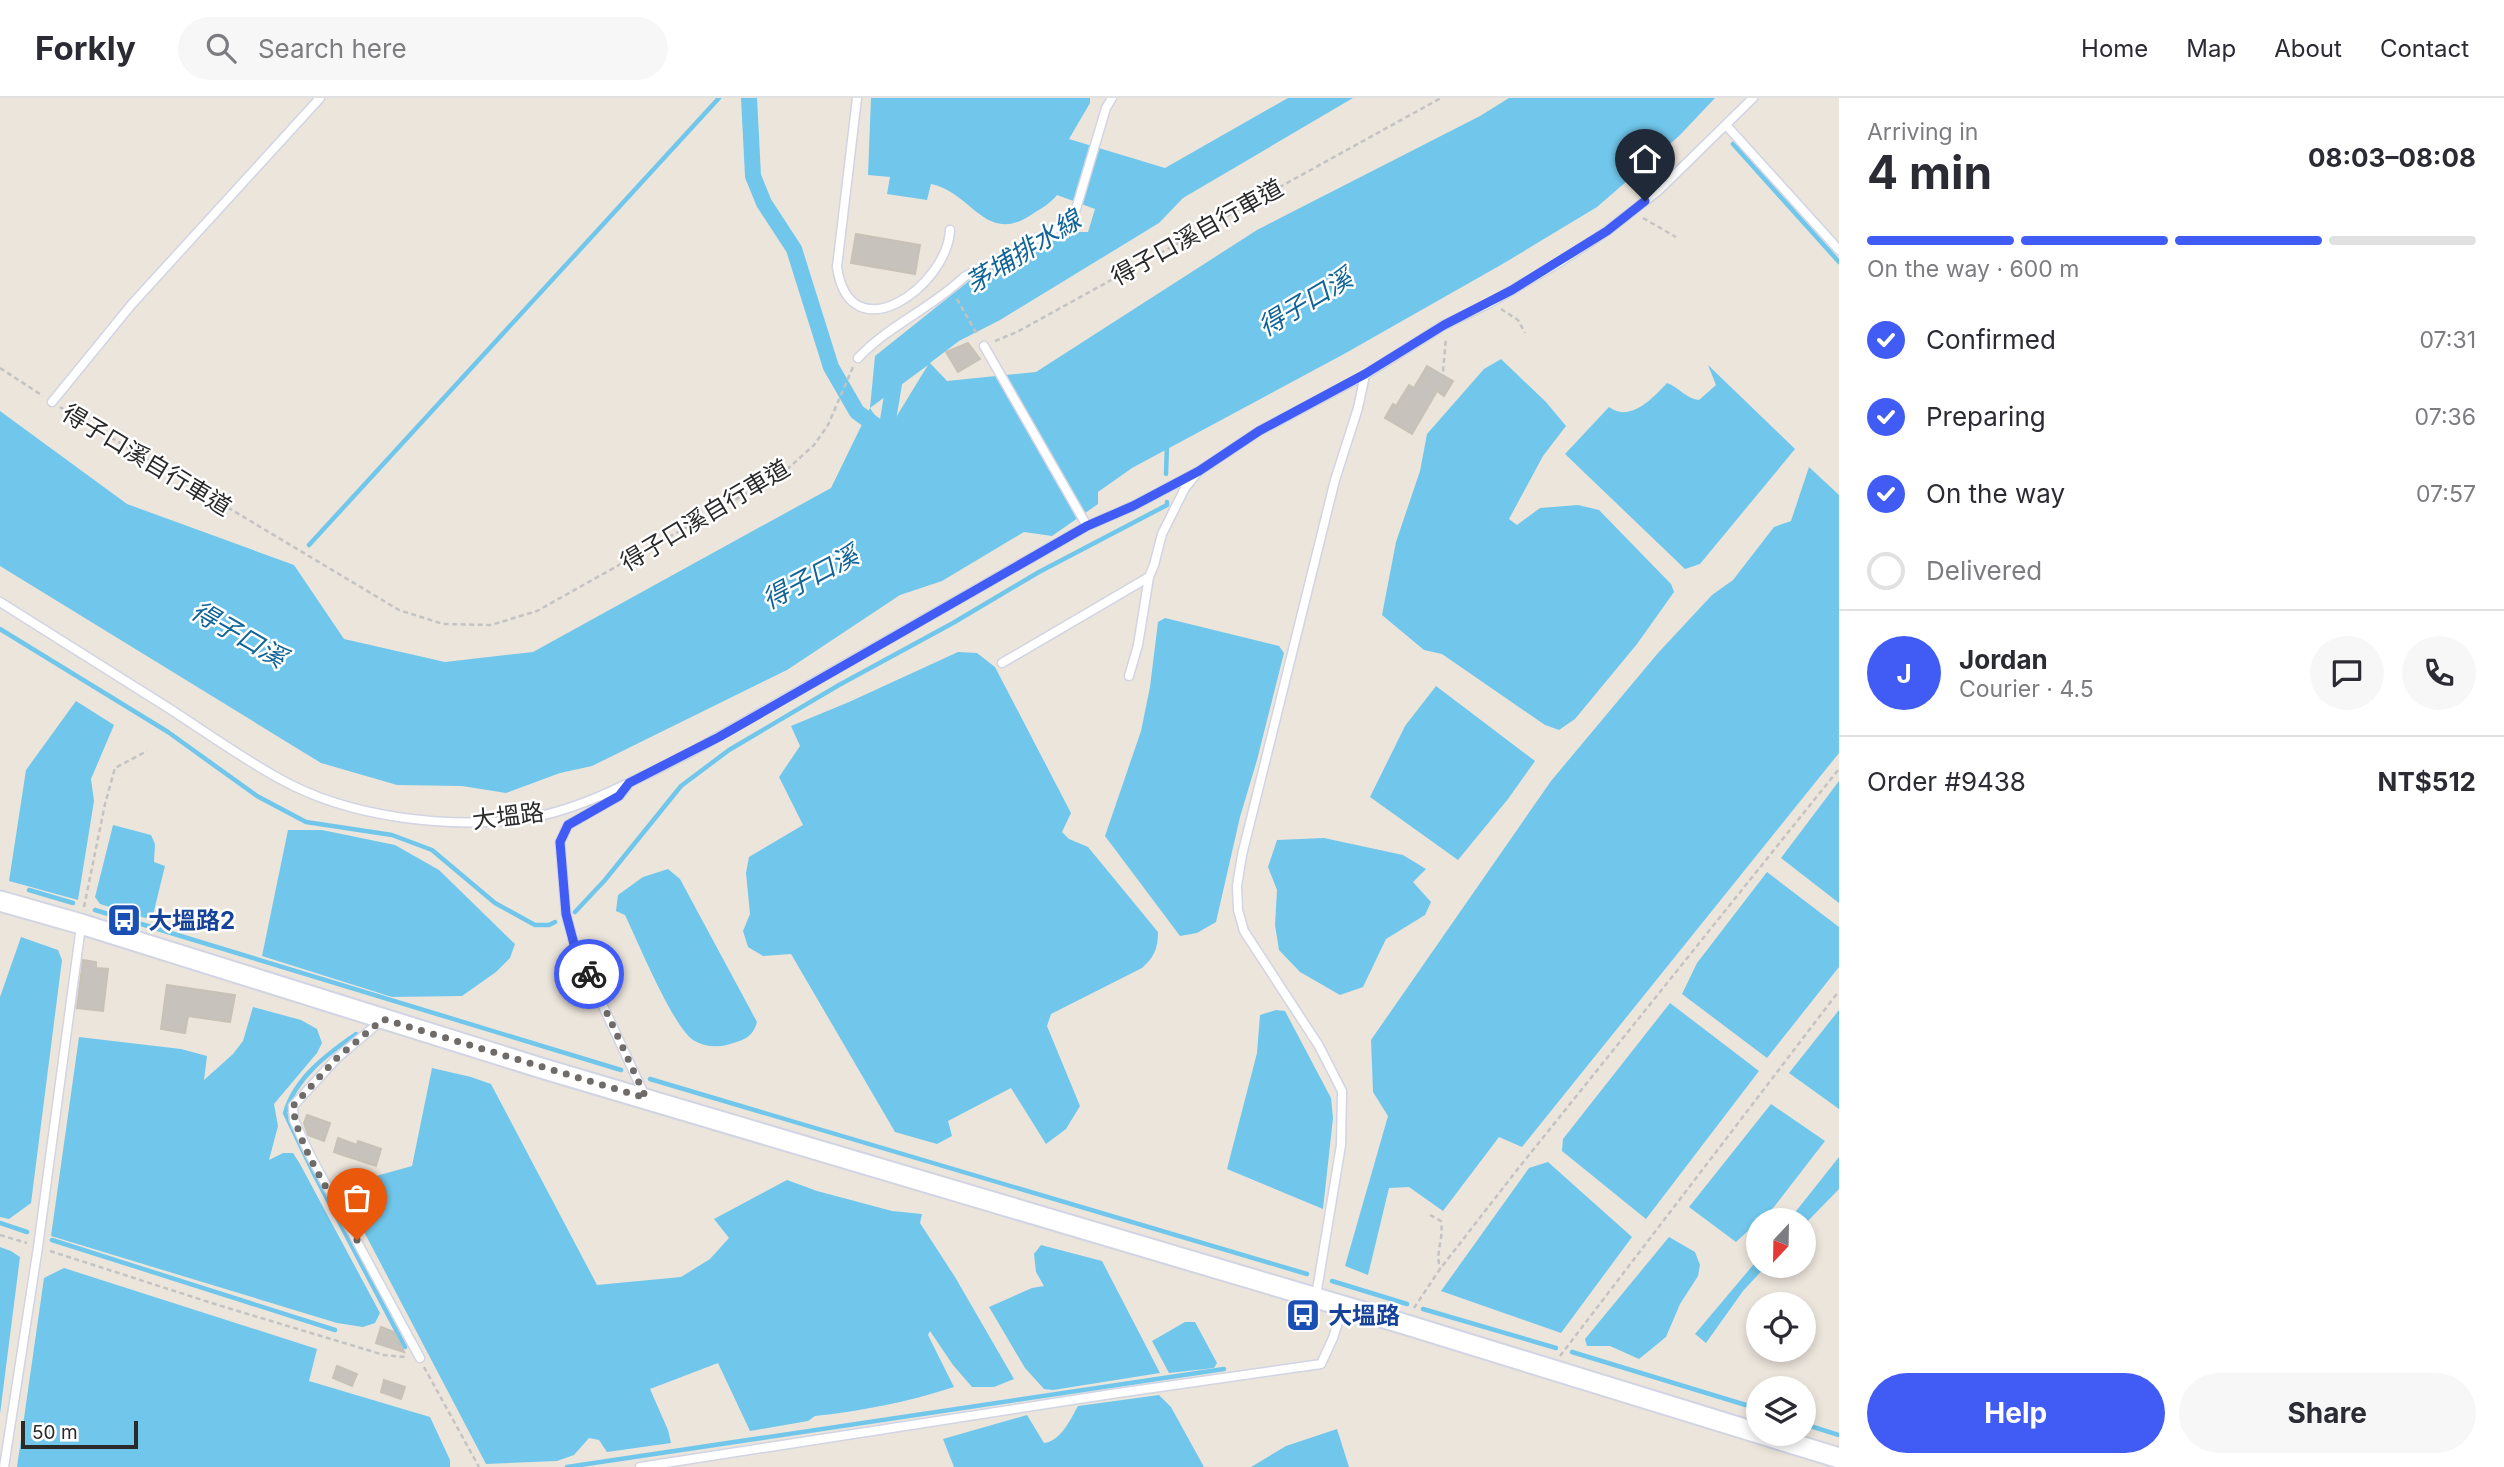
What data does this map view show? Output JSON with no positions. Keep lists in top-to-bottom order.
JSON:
{
  "streets": {
    "lane": ["大塭路"],
    "path": ["得子口溪自行車道"]
  },
  "water": ["茅埔排水線", "得子口溪"],
  "places": {
    "bus stop": ["大塭路2", "大塭路"]
  },
  "scale_bar": "50 m",
  "north": "bottom",
  "page": {
    "header": "Forkly",
    "search": "Search here",
    "nav": [
      "Home",
      "Map",
      "About",
      "Contact"
    ],
    "heading": ["4 min", "Arriving in", "08:03–08:08"],
    "panel": [
      "Jordan",
      "Courier · 4.5",
      "Order #9438",
      "NT$512"
    ],
    "bar": "On the way · 600 m",
    "list": [
      ["Confirmed", "07:31"],
      ["Preparing", "07:36"],
      ["On the way", "07:57"],
      "Delivered"
    ],
    "round": "J",
    "buttons": ["Help", "Share"],
    "scale": "50 m"
  }
}
